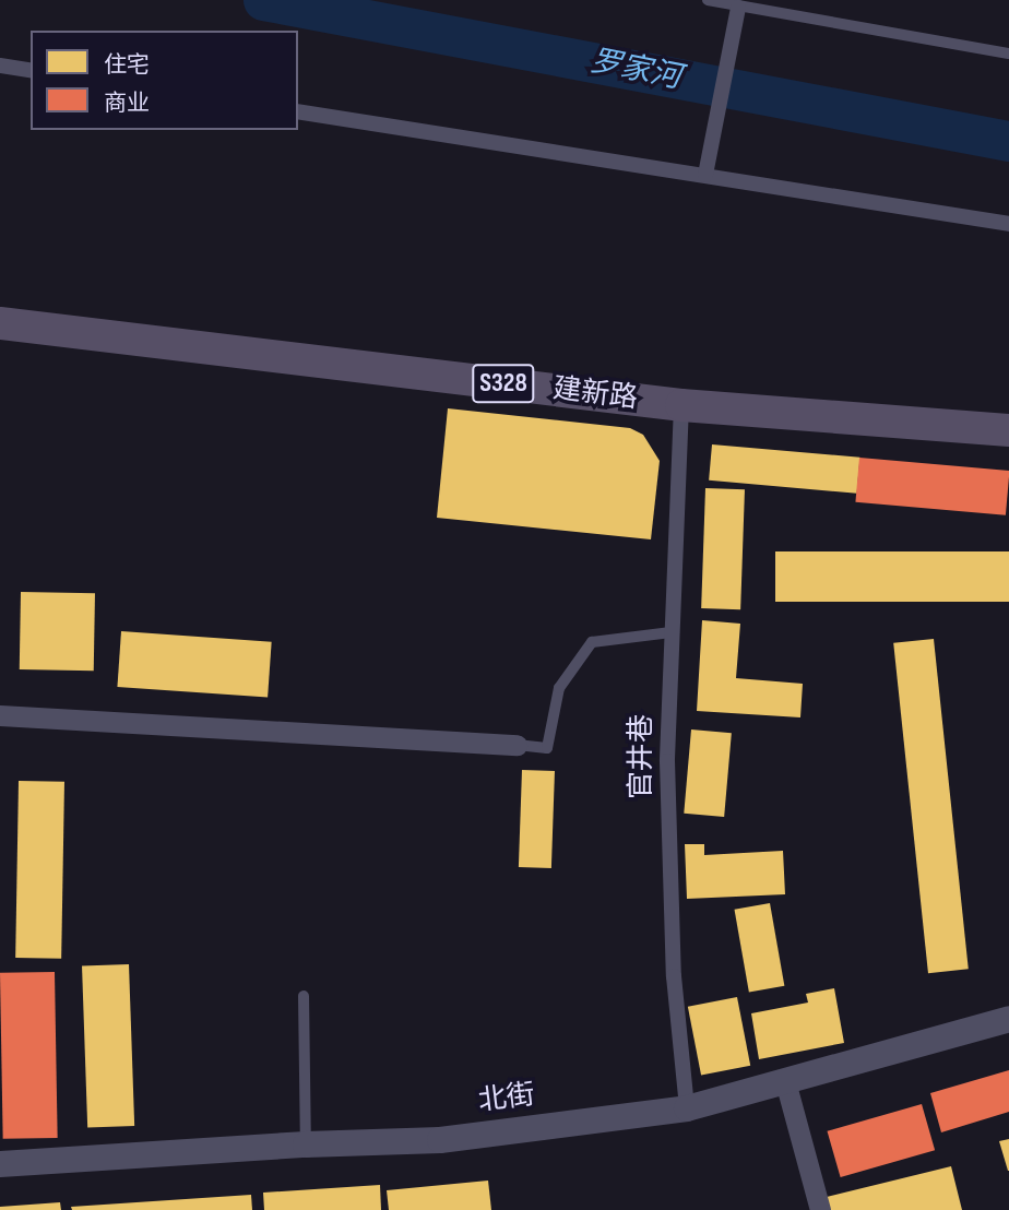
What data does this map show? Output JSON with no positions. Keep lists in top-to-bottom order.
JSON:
{
  "streets": {
    "main road": ["S328", "建新路"],
    "street": ["官井巷", "北街"]
  },
  "crossings": [
    ["建新路", "官井巷"],
    ["官井巷", "北街"]
  ],
  "water": ["罗家河"],
  "legend": ["住宅", "商业"]
}
